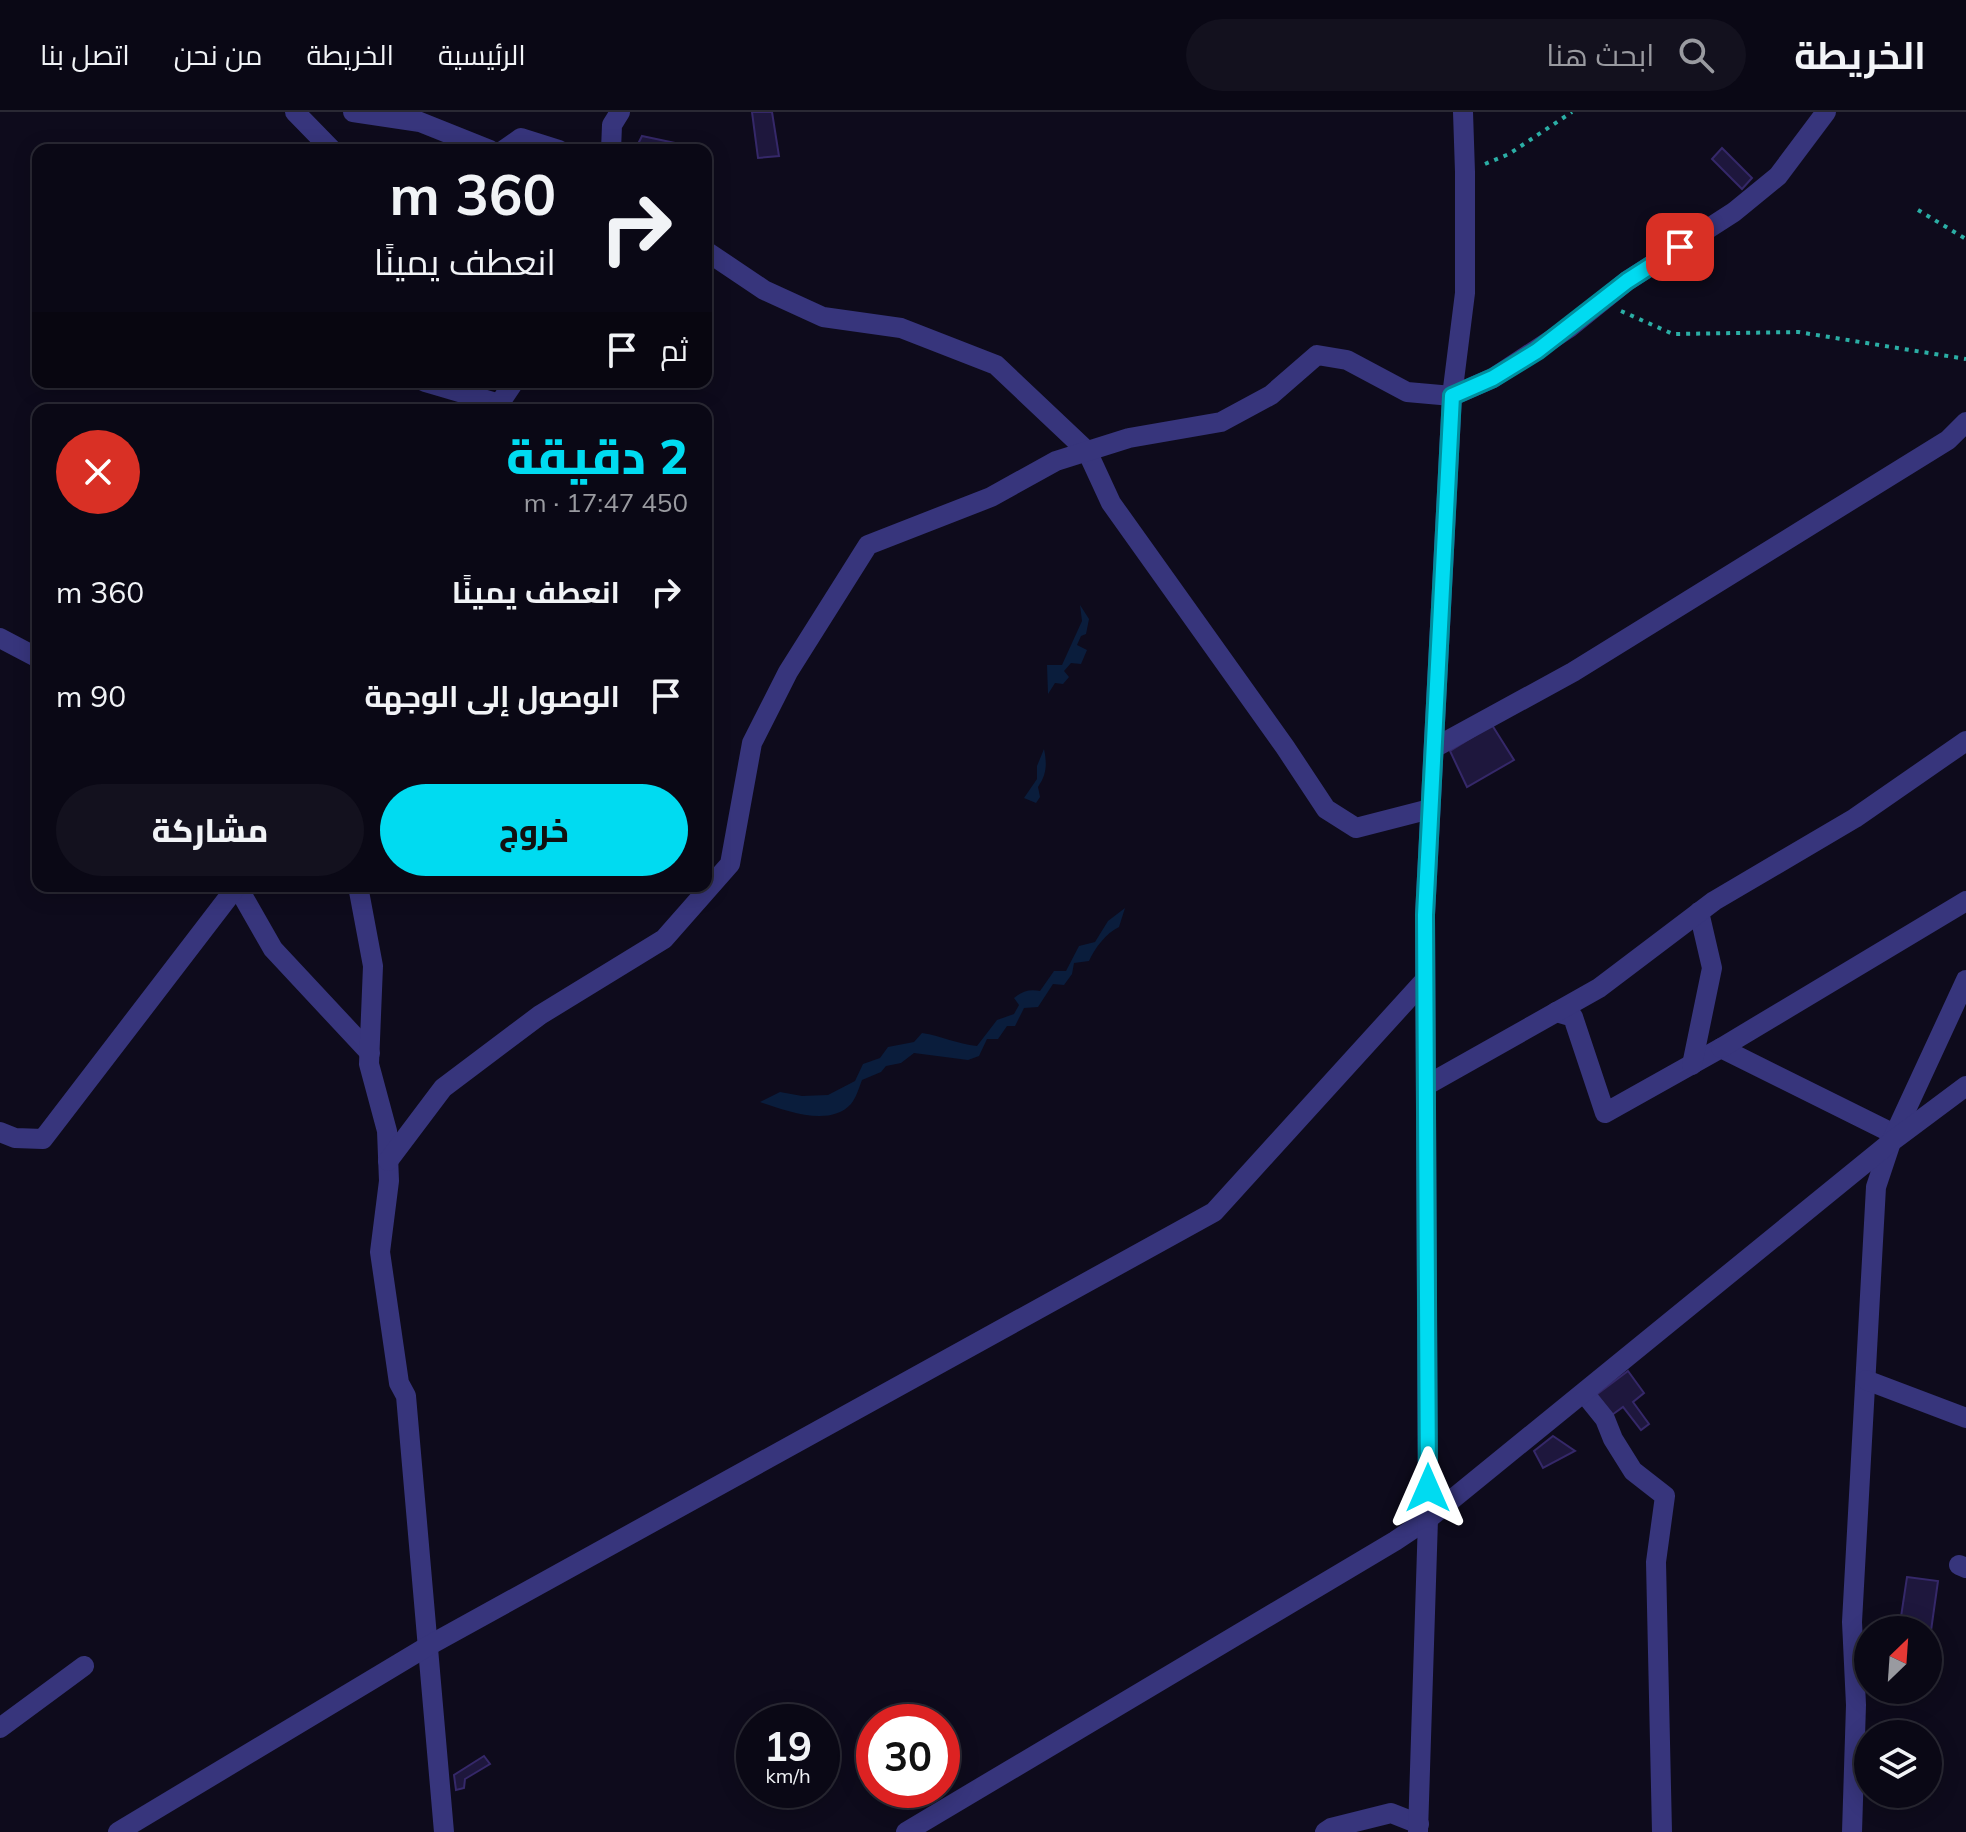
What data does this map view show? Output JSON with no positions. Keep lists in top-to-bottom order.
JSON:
{
  "north": "top right",
  "page": {
    "header": "الخريطة",
    "search": "ابحث هنا",
    "nav": [
      "الرئيسية",
      "الخريطة",
      "من نحن",
      "اتصل بنا"
    ],
    "turn": ["360 m", "انعطف يمينًا"],
    "then": "ثم",
    "heading": ["2 دقيقة", "450 m · 17:47"],
    "list": [
      {
        "name": "انعطف يمينًا",
        "value": "360 m"
      },
      {
        "name": "الوصول إلى الوجهة",
        "value": "90 m"
      }
    ],
    "buttons": ["خروج", "مشاركة"],
    "speed": "19 km/h",
    "limit": "30"
  }
}
